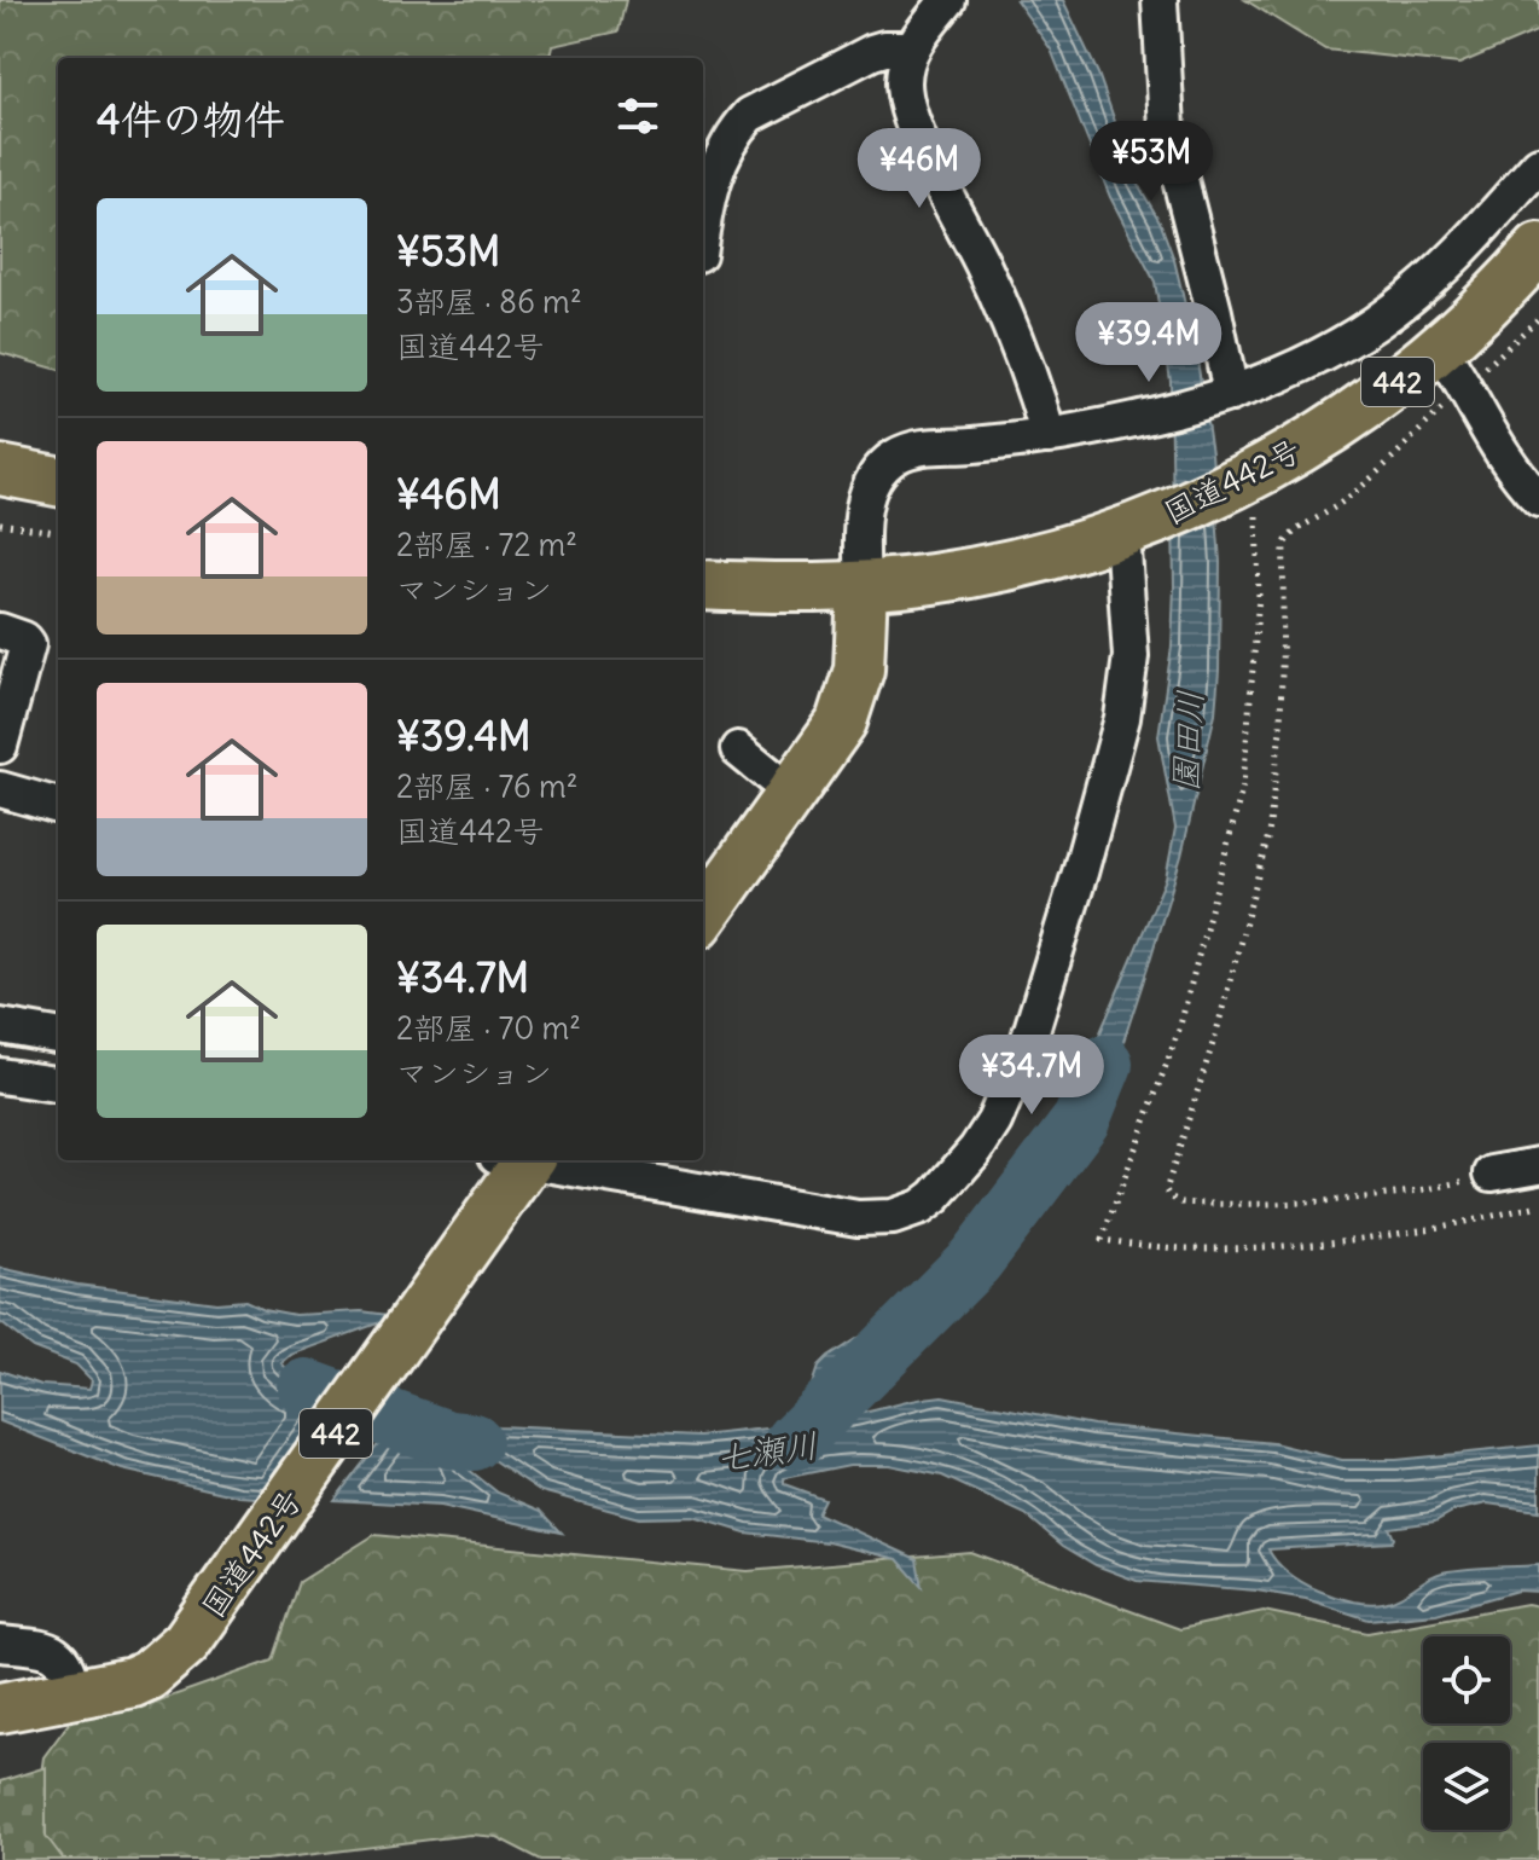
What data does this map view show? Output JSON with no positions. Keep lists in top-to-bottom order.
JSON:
{
  "streets": {
    "highway": ["442", "国道442号"]
  },
  "water": ["園田川", "七瀬川"],
  "page": {
    "heading": "4件の物件",
    "price": [
      "¥53M",
      "¥46M",
      "¥39.4M",
      "¥34.7M"
    ],
    "list": [
      {
        "name": "¥53M",
        "note": "3部屋 · 86 m² · 国道442号"
      },
      {
        "name": "¥46M",
        "note": "2部屋 · 72 m² · マンション"
      },
      {
        "name": "¥39.4M",
        "note": "2部屋 · 76 m² · 国道442号"
      },
      {
        "name": "¥34.7M",
        "note": "2部屋 · 70 m² · マンション"
      }
    ]
  }
}
